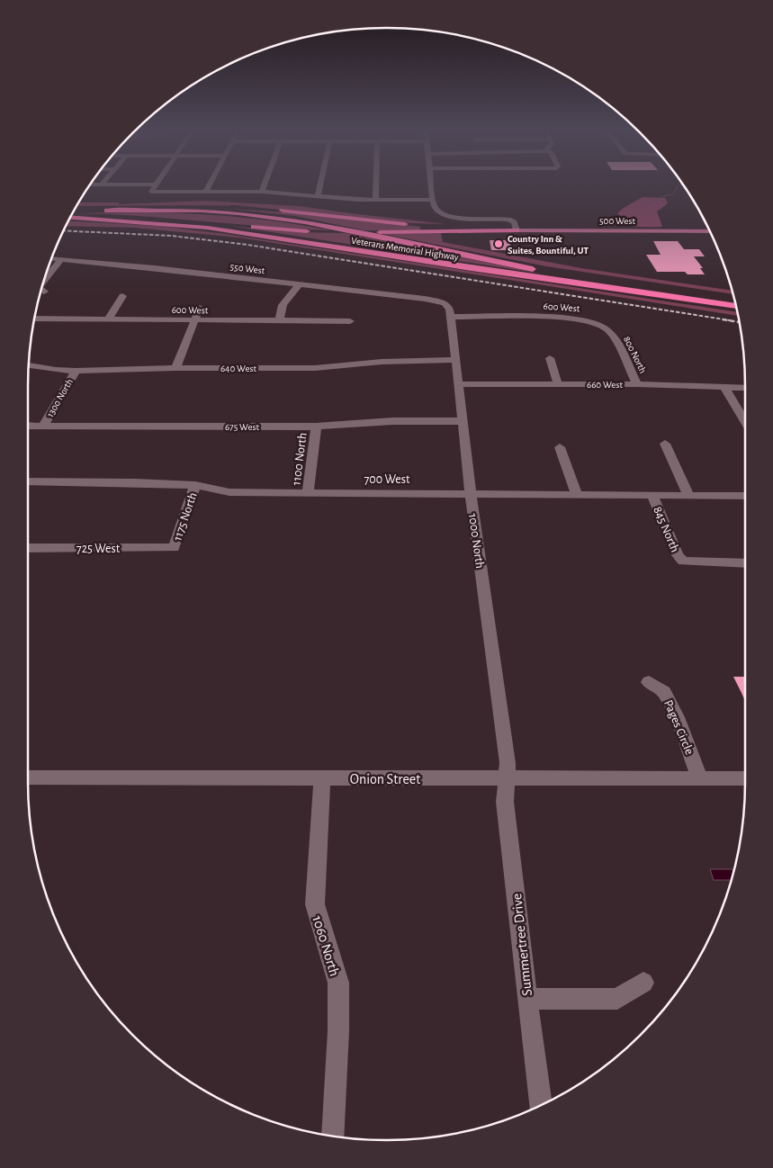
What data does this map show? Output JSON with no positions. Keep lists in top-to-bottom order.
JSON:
{
  "streets": {
    "highway": ["Veterans Memorial Highway"],
    "main road": ["500 West"],
    "street": [
      "550 West",
      "600 West",
      "800 North",
      "640 West",
      "660 West",
      "1300 North",
      "675 West",
      "1100 North",
      "700 West",
      "1175 North",
      "845 North",
      "1000 North",
      "725 West",
      "Pages Circle",
      "Onion Street",
      "Summertree Drive",
      "1060 North"
    ]
  },
  "crossings": [
    ["550 West", "1000 North"],
    ["600 West", "800 North"],
    ["600 West", "1000 North"],
    ["800 North", "660 West"],
    ["640 West", "1300 North"],
    ["640 West", "1000 North"],
    ["660 West", "1000 North"],
    ["1300 North", "675 West"],
    ["675 West", "1100 North"],
    ["675 West", "1000 North"],
    ["1100 North", "700 West"],
    ["700 West", "1175 North"],
    ["700 West", "845 North"],
    ["700 West", "1000 North"],
    ["1175 North", "725 West"],
    ["1000 North", "Onion Street"],
    ["1000 North", "Summertree Drive"],
    ["Pages Circle", "Onion Street"],
    ["Onion Street", "Summertree Drive"],
    ["Onion Street", "1060 North"]
  ],
  "places": ["Country Inn & Suites, Bountiful, UT"]
}
